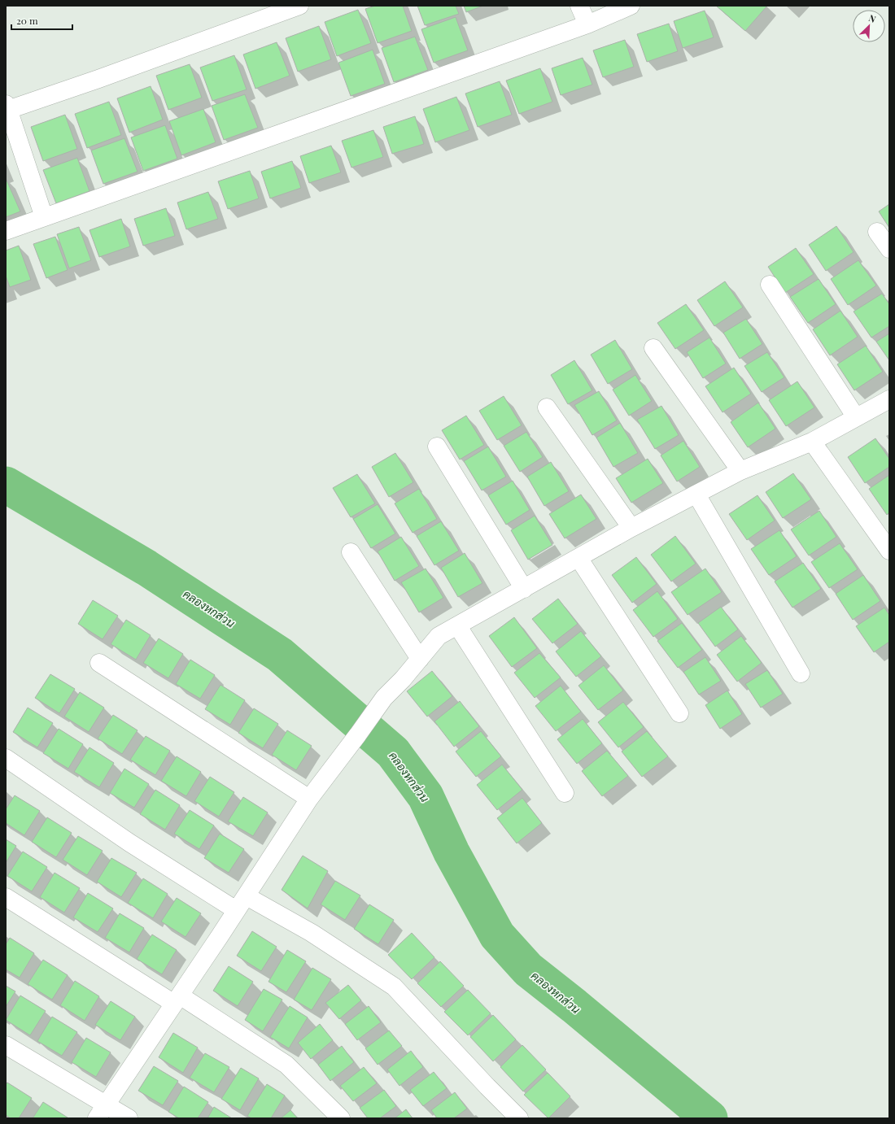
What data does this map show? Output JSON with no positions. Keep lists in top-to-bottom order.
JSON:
{
  "water": ["คลองหกส่วน"],
  "scale_bar": "20 m",
  "north": "top right"
}
